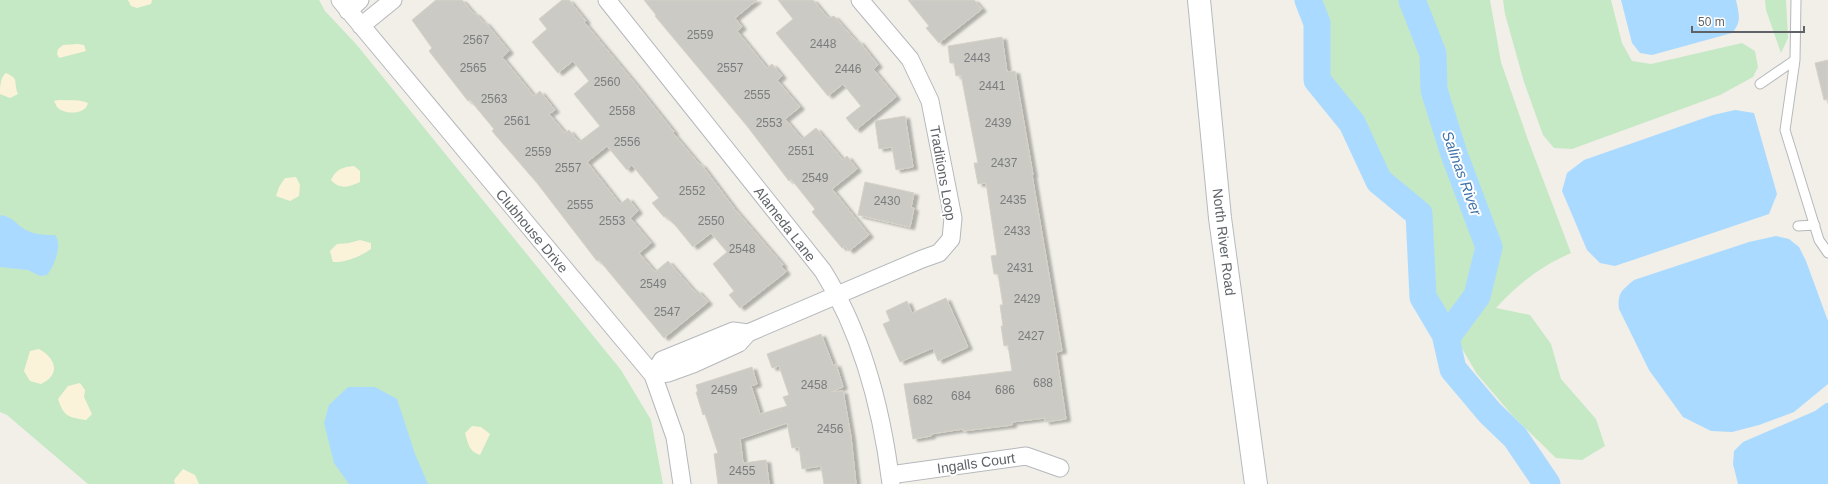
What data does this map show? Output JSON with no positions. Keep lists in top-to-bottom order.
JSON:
{
  "streets": {
    "main road": ["North River Road"],
    "street": [
      "Traditions Loop",
      "Alameda Lane",
      "Clubhouse Drive",
      "Ingalls Court"
    ]
  },
  "crossings": [
    ["Traditions Loop", "Alameda Lane"],
    ["Traditions Loop", "Clubhouse Drive"],
    ["Alameda Lane", "Ingalls Court"]
  ],
  "water": ["Salinas River"],
  "house_numbers": [
    "2559",
    "2567",
    "2448",
    "2443",
    "2565",
    "2557",
    "2446",
    "2560",
    "2441",
    "2555",
    "2563",
    "2558",
    "2561",
    "2553",
    "2439",
    "2556",
    "2551",
    "2559",
    "2437",
    "2557",
    "2549",
    "2552",
    "2435",
    "2430",
    "2555",
    "2553",
    "2550",
    "2433",
    "2548",
    "2431",
    "2549",
    "2429",
    "2547",
    "2427",
    "688",
    "2458",
    "2459",
    "686",
    "684",
    "682",
    "2456",
    "2455"
  ],
  "scale_bar": "50 m"
}
